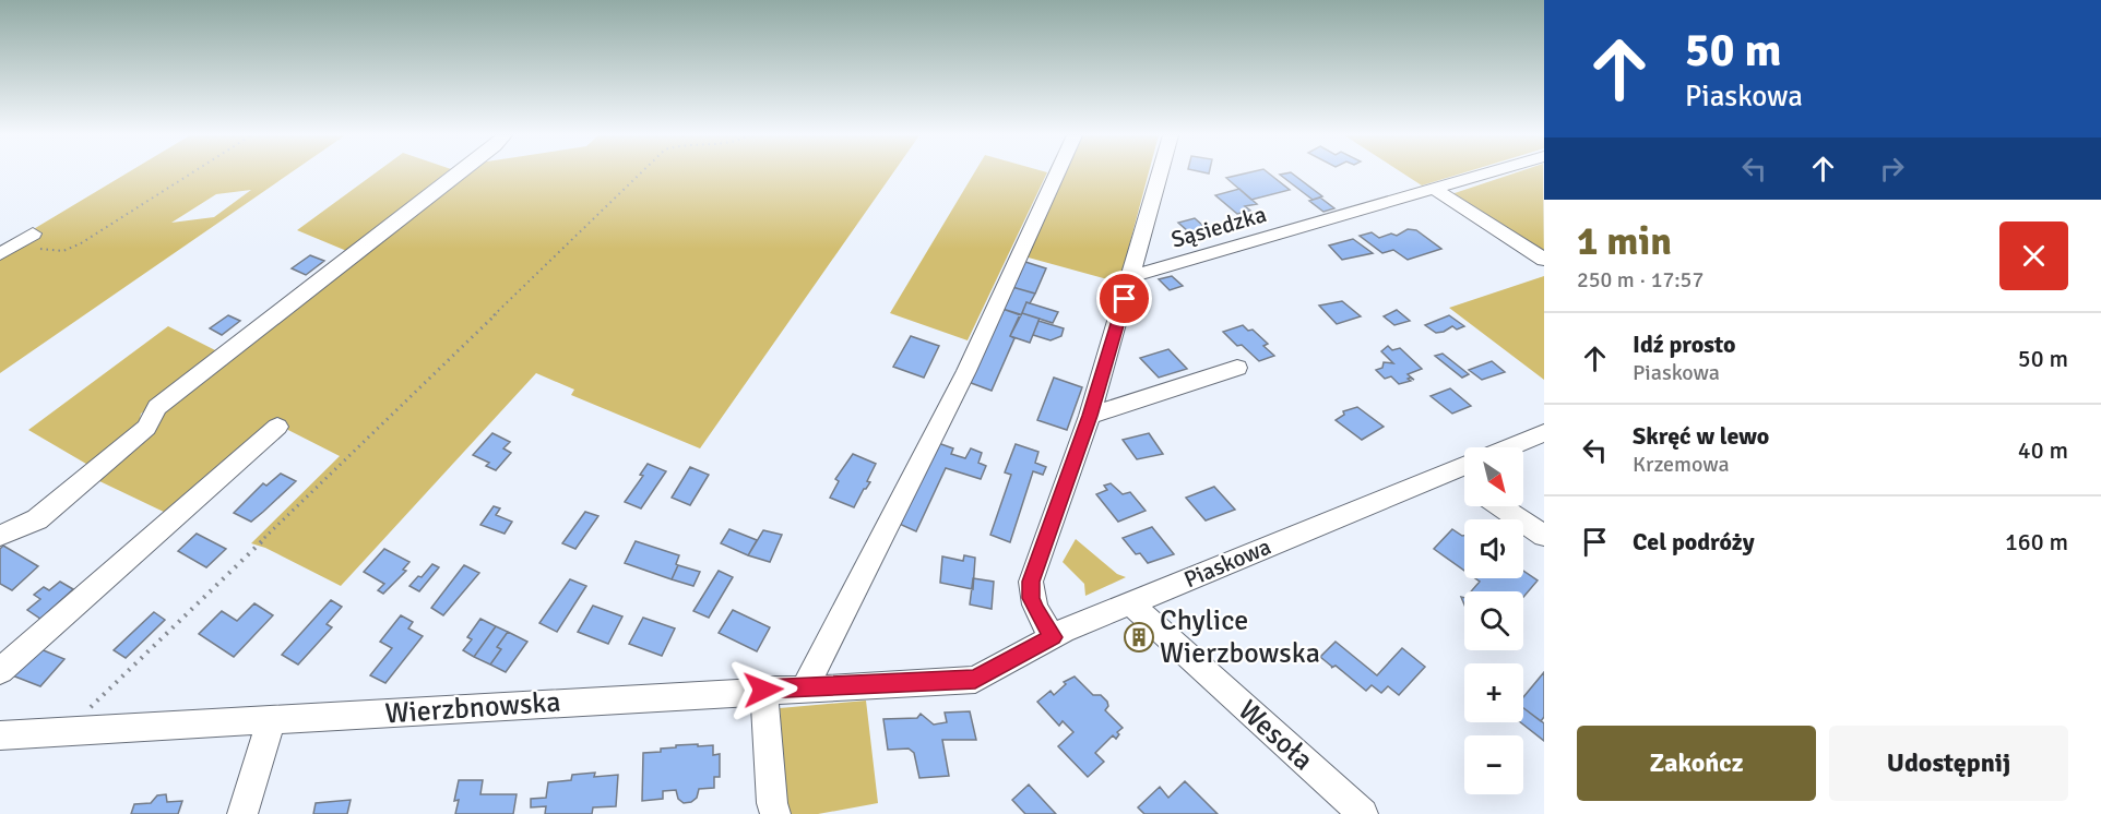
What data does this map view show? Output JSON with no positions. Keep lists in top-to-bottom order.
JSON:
{
  "streets": {
    "street": [
      "Sąsiedzka",
      "Piaskowa",
      "Wierzbnowska",
      "Wesoła"
    ]
  },
  "crossings": [
    ["Piaskowa", "Wierzbnowska"],
    ["Piaskowa", "Wesoła"]
  ],
  "places": {
    "building": ["Chylice Wierzbowska"]
  },
  "north": "bottom right",
  "page": {
    "turn": ["50 m", "Piaskowa"],
    "heading": ["1 min", "250 m · 17:57"],
    "list": [
      {
        "name": "Idź prosto",
        "note": "Piaskowa",
        "value": "50 m"
      },
      {
        "name": "Skręć w lewo",
        "note": "Krzemowa",
        "value": "40 m"
      },
      {
        "name": "Cel podróży",
        "value": "160 m"
      }
    ],
    "map_buttons": ["+", "−"],
    "buttons": ["Zakończ", "Udostępnij"]
  }
}
